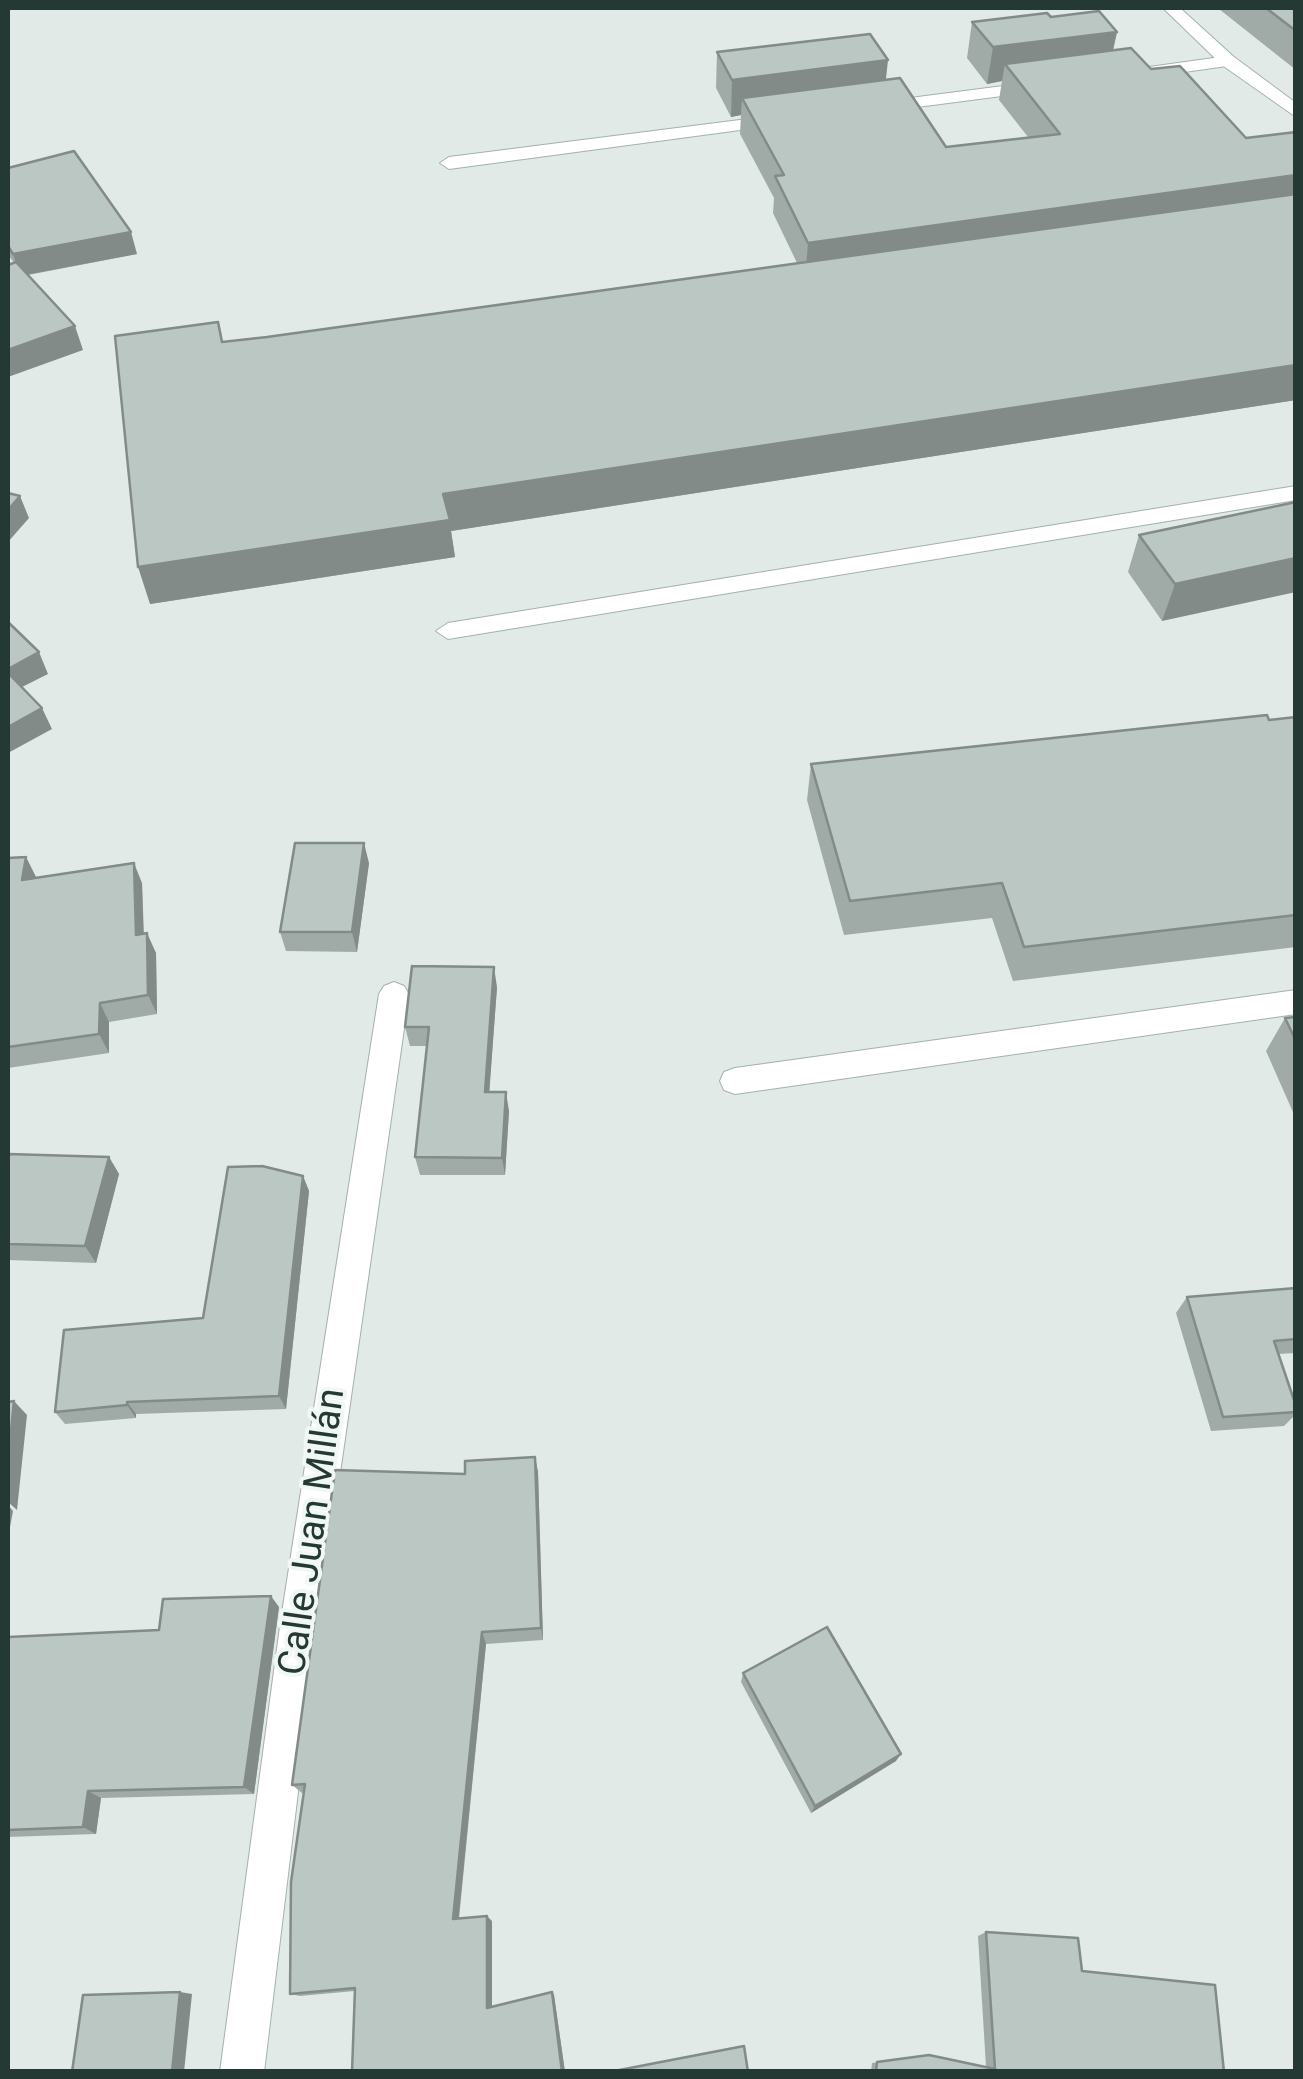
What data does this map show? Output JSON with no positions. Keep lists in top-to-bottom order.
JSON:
{
  "streets": {
    "street": ["Calle Juan Millán"]
  }
}
